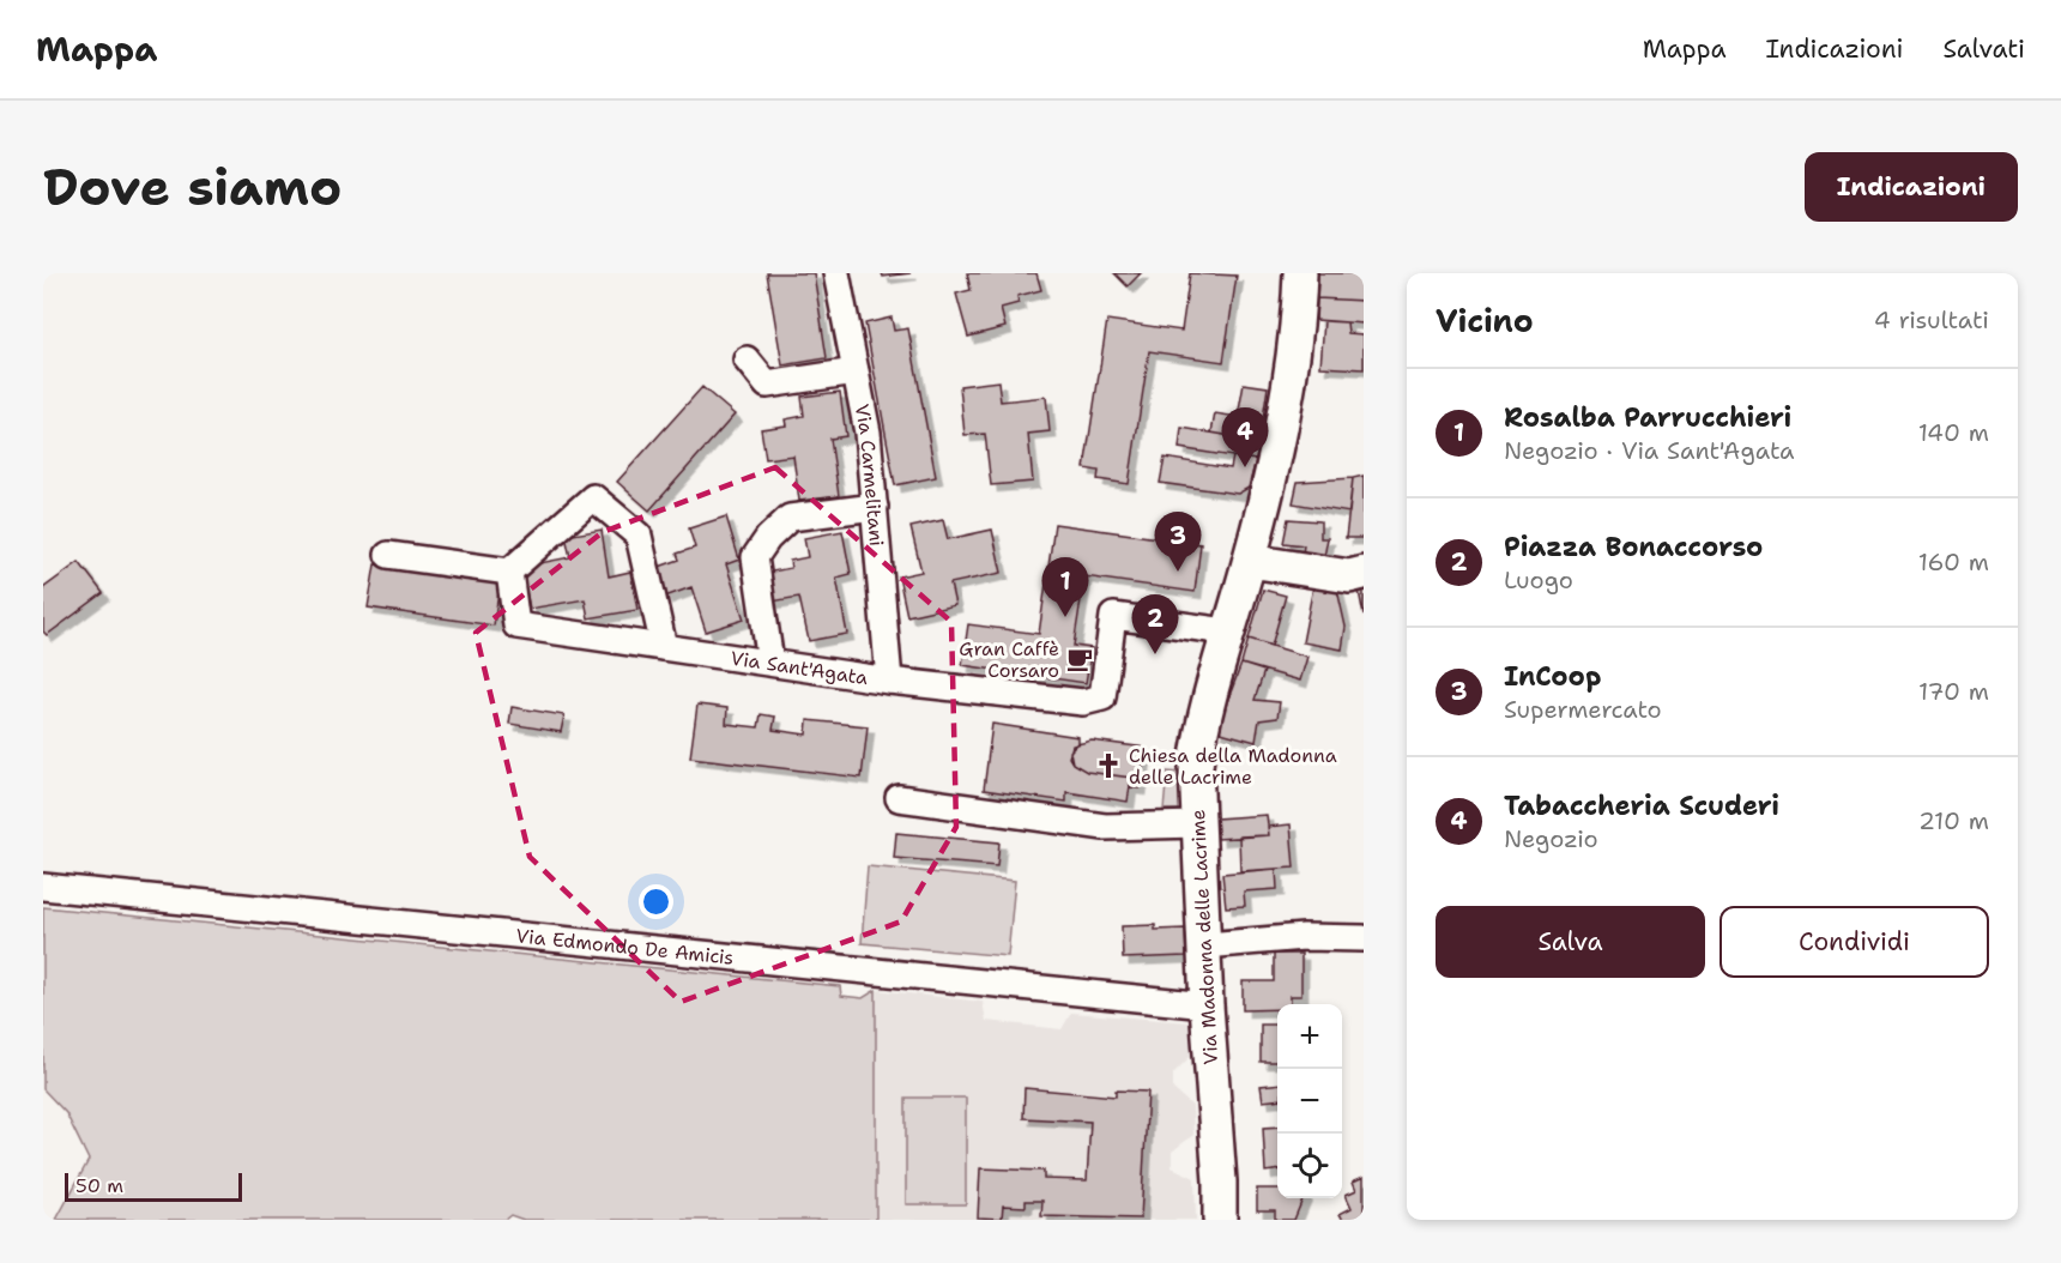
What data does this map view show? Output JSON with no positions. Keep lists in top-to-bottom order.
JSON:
{
  "streets": {
    "main road": ["Via Madonna delle Lacrime"],
    "street": ["Via Carmelitani", "Via Sant'Agata", "Via Edmondo De Amicis"]
  },
  "crossings": [
    ["Via Carmelitani", "Via Sant'Agata"],
    ["Via Sant'Agata", "Via Madonna delle Lacrime"],
    ["Via Madonna delle Lacrime", "Via Edmondo De Amicis"]
  ],
  "places": {
    "cafe": ["Gran Caffè Corsaro"],
    "church": ["Chiesa della Madonna delle Lacrime"]
  },
  "scale_bar": "50 m",
  "page": {
    "header": "Mappa",
    "nav": ["Mappa", "Indicazioni", "Salvati"],
    "buttons": [
      "Indicazioni",
      ["Salva", "Condividi"]
    ],
    "title": "Dove siamo",
    "heading": ["Vicino", "4 risultati"],
    "list": [
      {
        "mark": "1",
        "name": "Rosalba Parrucchieri",
        "note": "Negozio · Via Sant'Agata",
        "value": "140 m"
      },
      {
        "mark": "2",
        "name": "Piazza Bonaccorso",
        "note": "Luogo",
        "value": "160 m"
      },
      {
        "mark": "3",
        "name": "InCoop",
        "note": "Supermercato",
        "value": "170 m"
      },
      {
        "mark": "4",
        "name": "Tabaccheria Scuderi",
        "note": "Negozio",
        "value": "210 m"
      }
    ],
    "pins": [
      "4",
      "3",
      "1",
      "2"
    ],
    "map_buttons": ["+", "−"],
    "scale": "50 m"
  }
}
